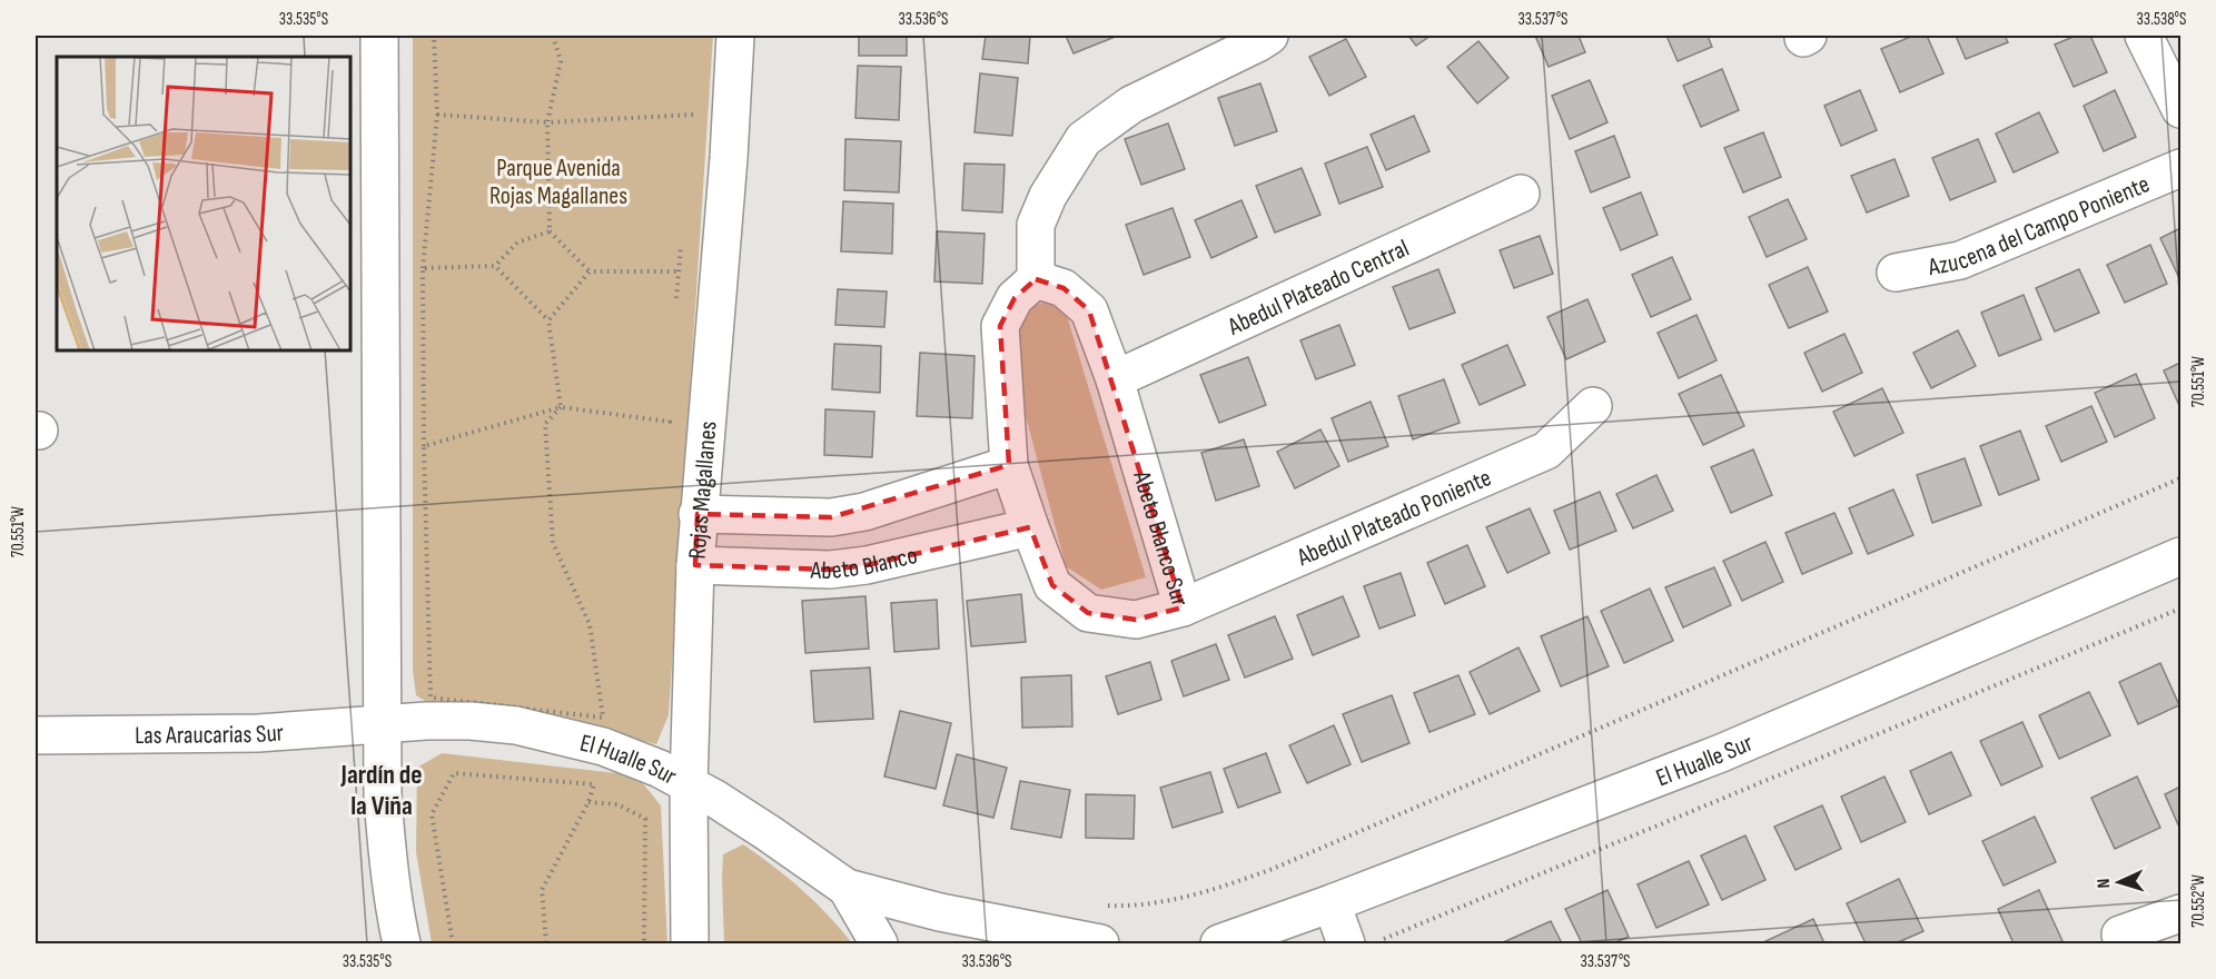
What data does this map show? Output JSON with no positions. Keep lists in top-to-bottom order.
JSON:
{
  "streets": {
    "street": [
      "Azucena del Campo Poniente",
      "Abedul Plateado Central",
      "Rojas Magallanes",
      "Abedul Plateado Poniente",
      "Abeto Blanco Sur",
      "Abeto Blanco",
      "Las Araucarias Sur",
      "El Hualle Sur"
    ]
  },
  "crossings": [
    ["Abedul Plateado Central", "Abeto Blanco Sur"],
    ["Rojas Magallanes", "Abeto Blanco"],
    ["Rojas Magallanes", "El Hualle Sur"],
    ["Abedul Plateado Poniente", "Abeto Blanco Sur"],
    ["Abeto Blanco Sur", "Abeto Blanco"],
    ["Las Araucarias Sur", "El Hualle Sur"]
  ],
  "districts": ["Jardín de la Viña"],
  "parks": ["Parque Avenida Rojas Magallanes"],
  "north": "left",
  "coordinates": [
    "33.535°S",
    "33.536°S",
    "33.537°S",
    "33.538°S",
    "70.551°W",
    "70.552°W"
  ]
}
